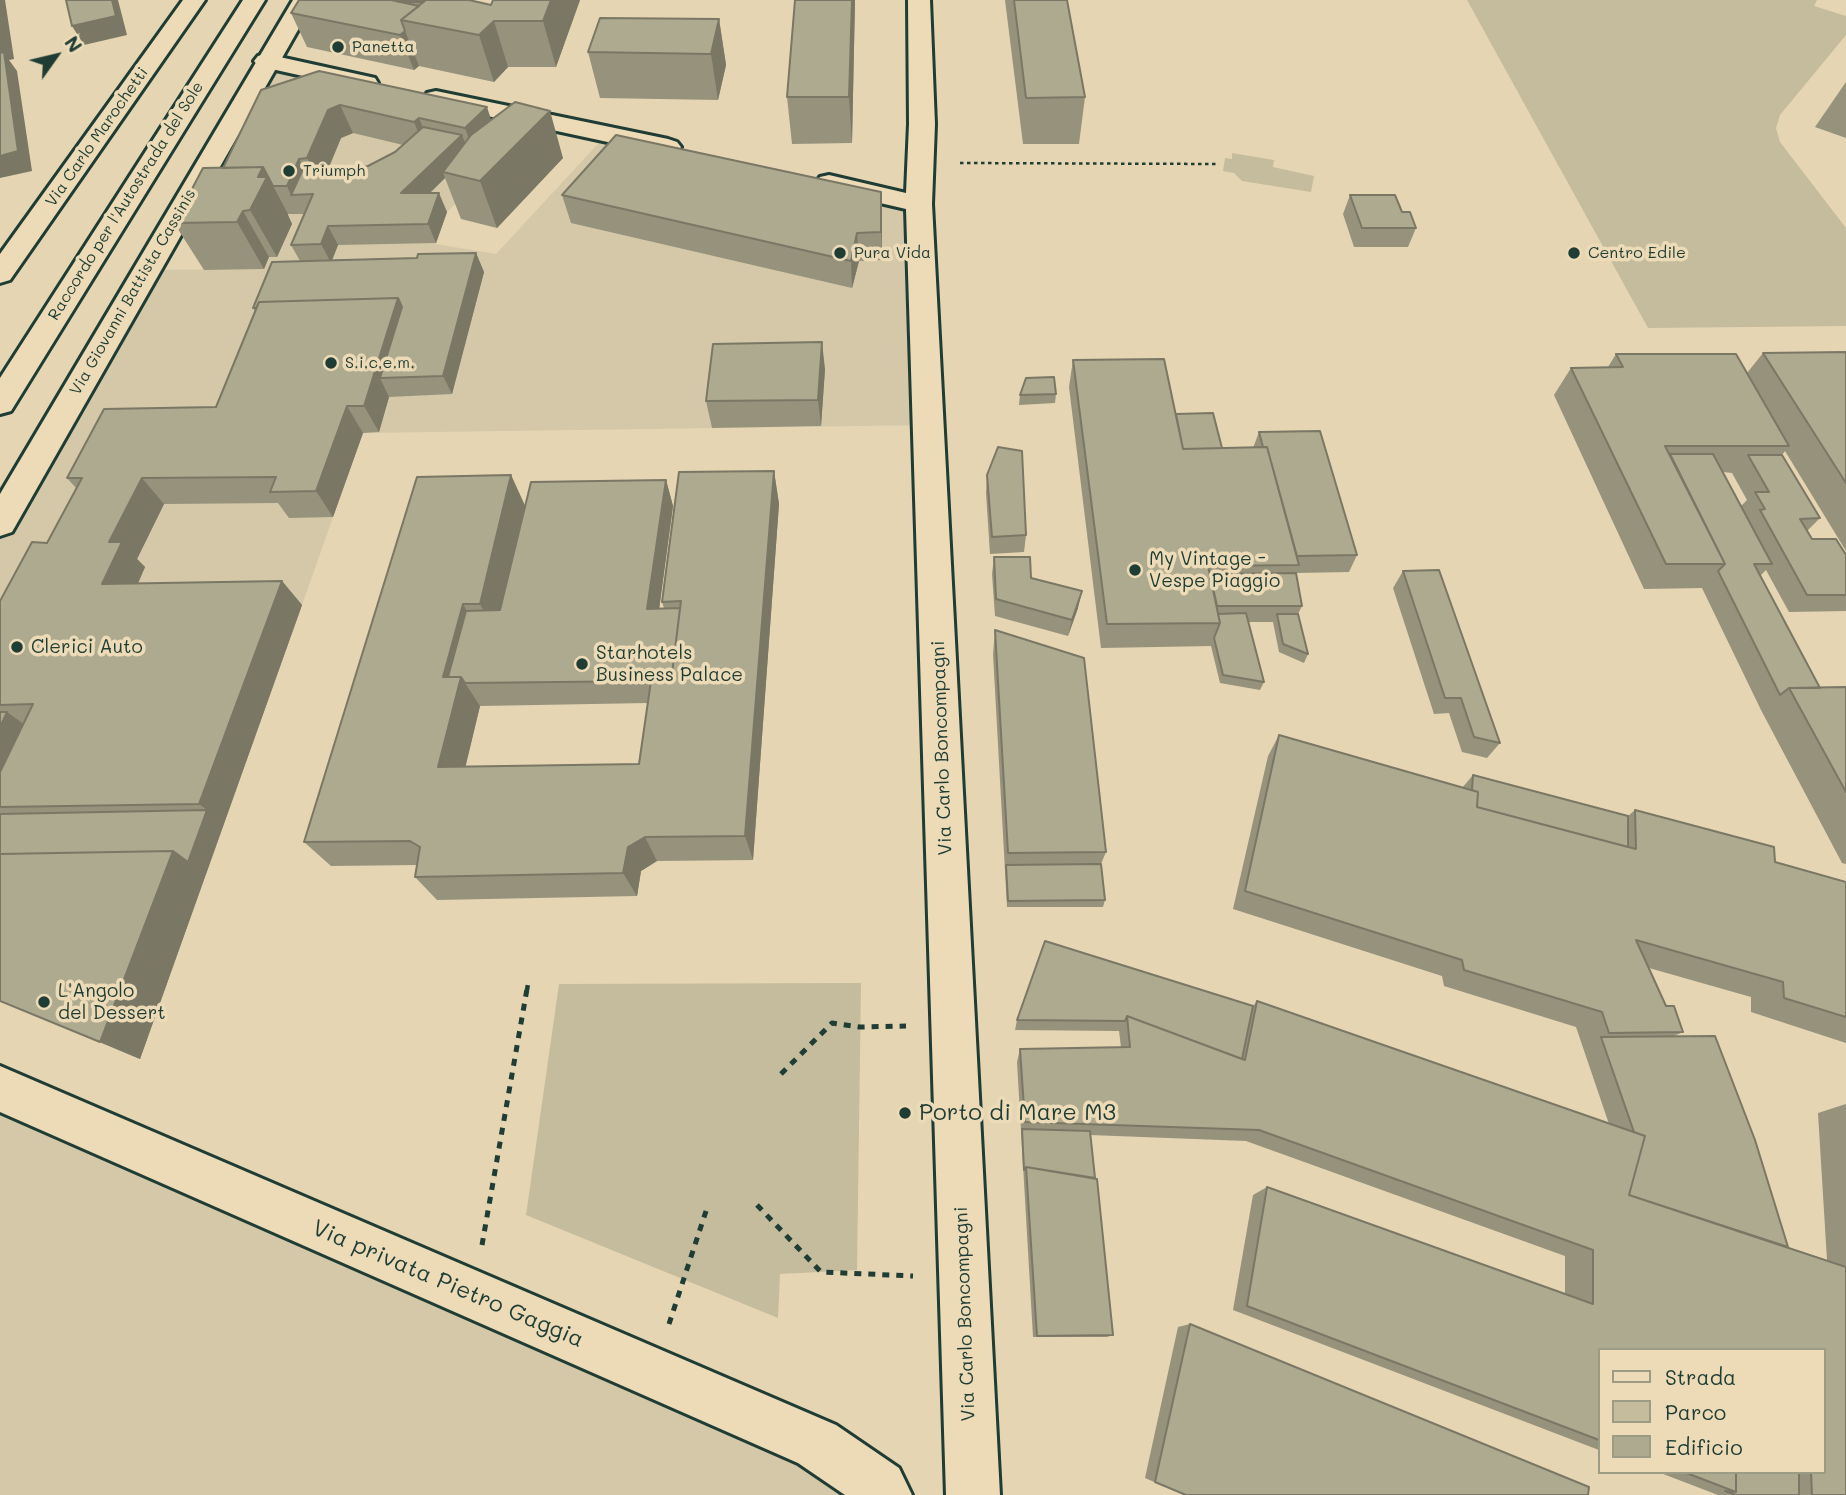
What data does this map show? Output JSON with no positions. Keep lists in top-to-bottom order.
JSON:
{
  "streets": {
    "main road": [
      "Via Carlo Marochetti",
      "Raccordo per l'Autostrada del Sole",
      "Via Giovanni Battista Cassinis",
      "Via Carlo Boncompagni",
      "Via privata Pietro Gaggia"
    ]
  },
  "places": [
    "Panetta",
    "Triumph",
    "Pura Vida",
    "Centro Edile",
    "S.i.c.e.m.",
    "My Vintage - Vespe Piaggio",
    "Clerici Auto",
    "Starhotels Business Palace",
    "L'Angolo del Dessert",
    "Porto di Mare M3"
  ],
  "legend": ["Strada", "Parco", "Edificio"],
  "north": "top right"
}
